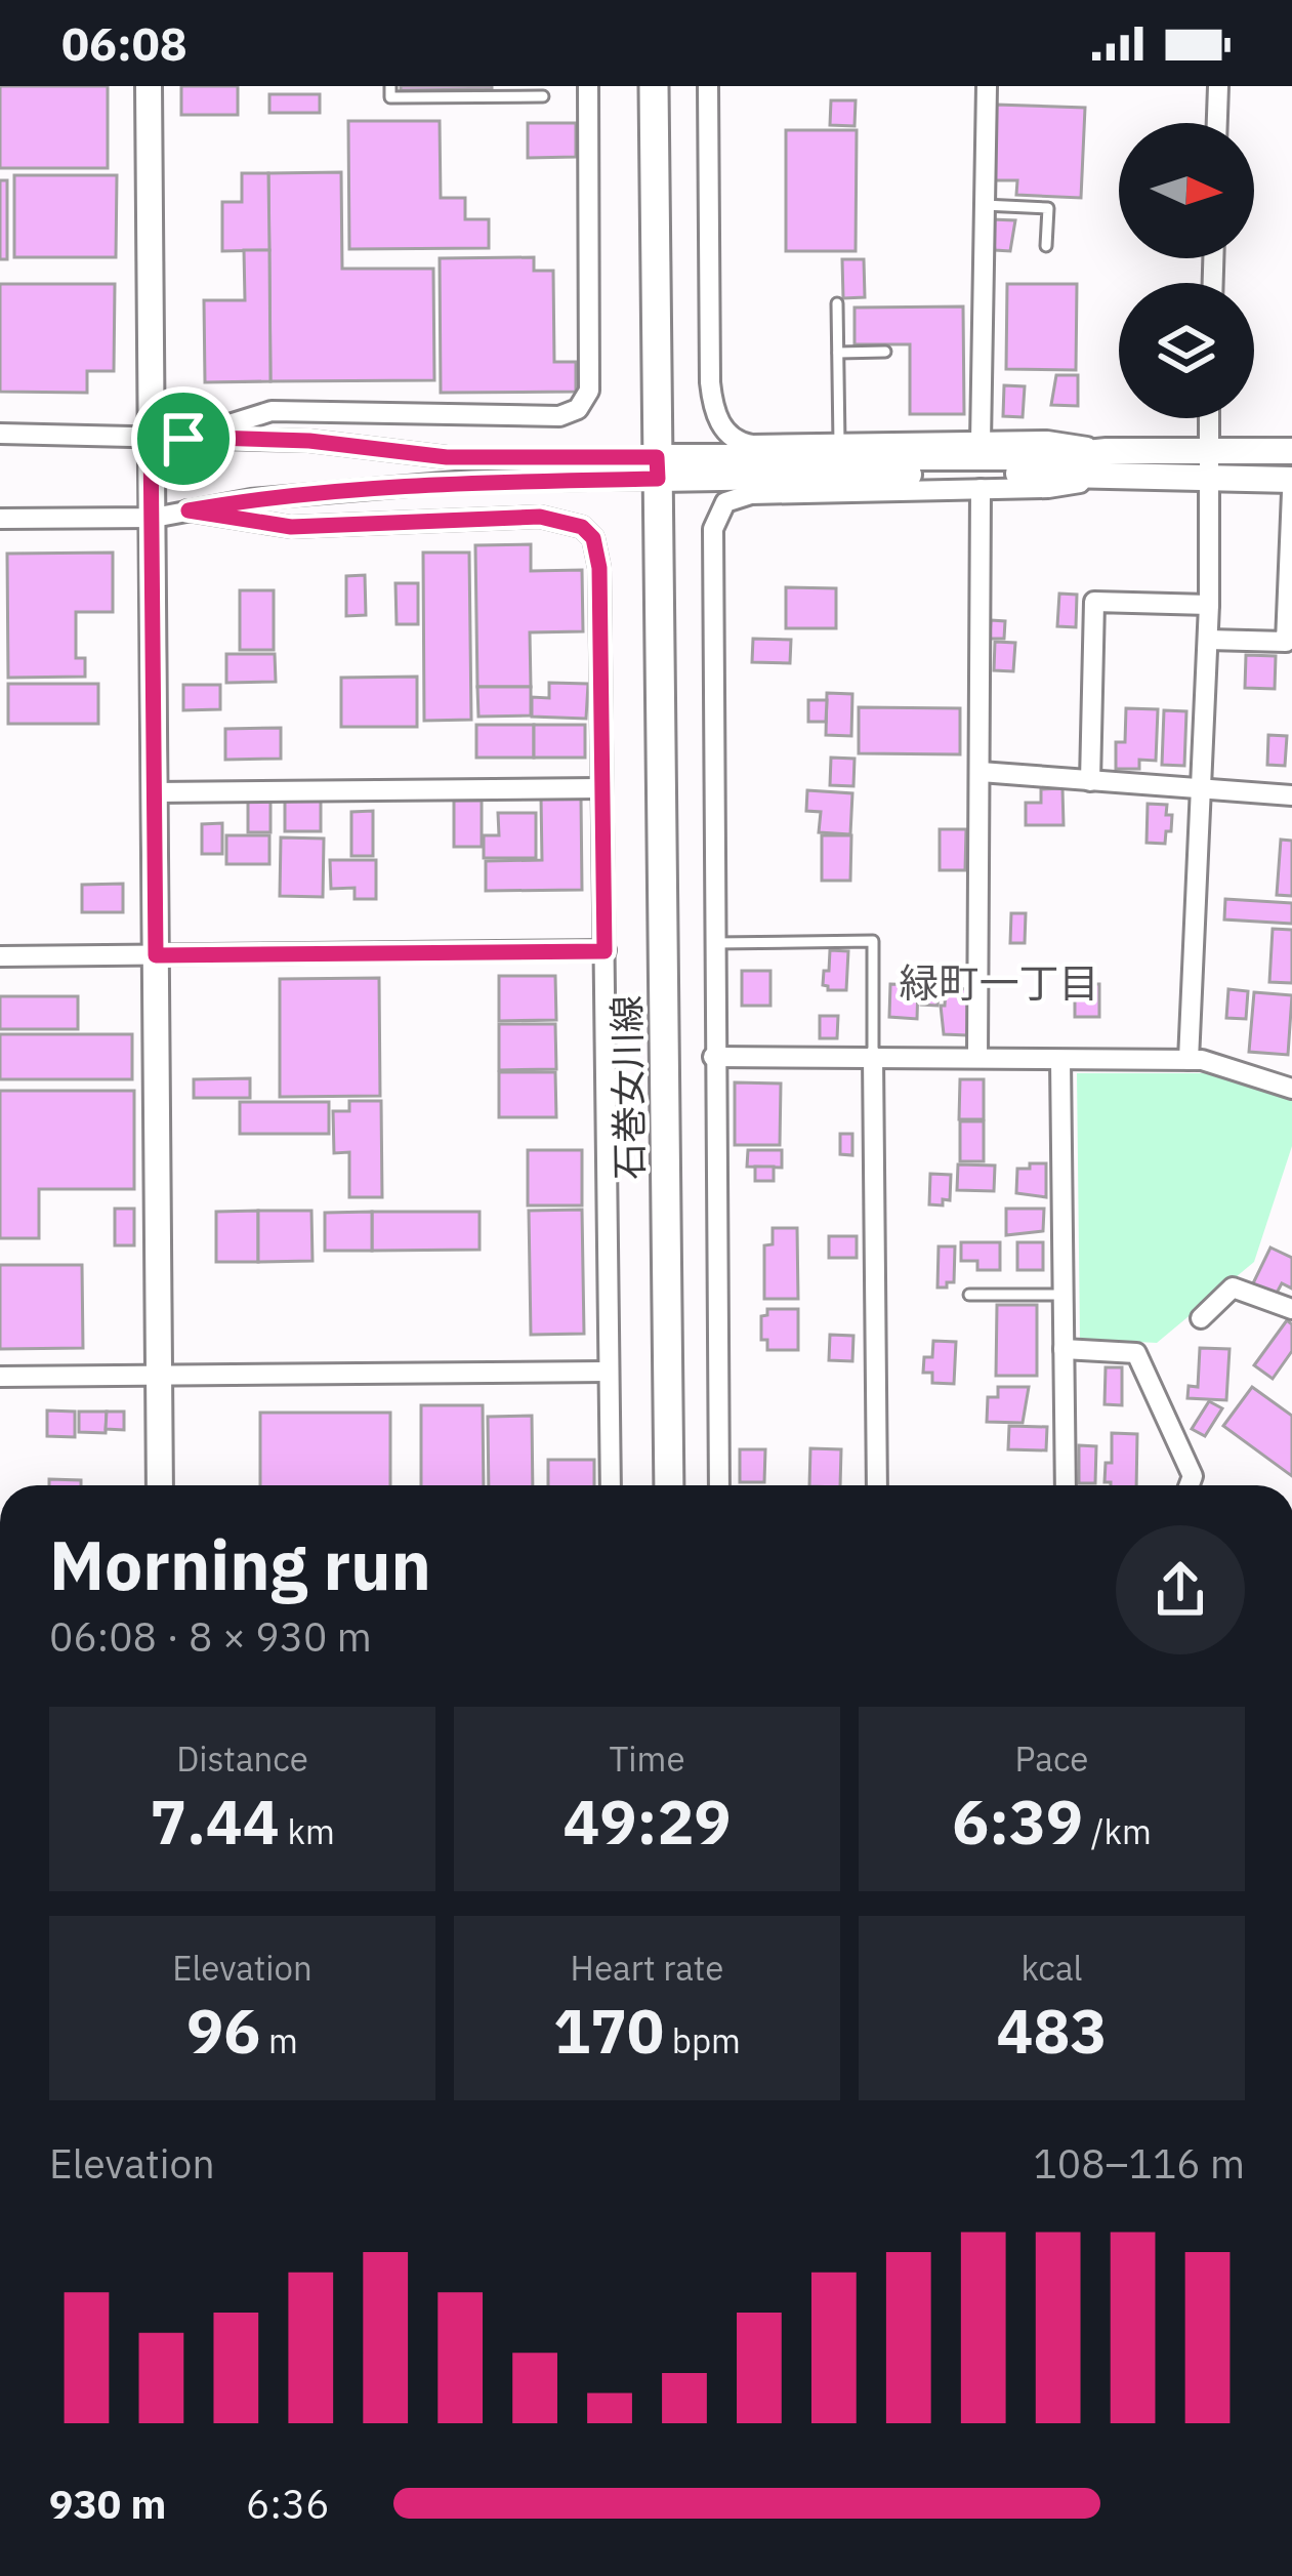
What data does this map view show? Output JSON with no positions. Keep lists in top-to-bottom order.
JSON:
{
  "streets": {
    "main road": ["石巻女川線"]
  },
  "districts": ["緑町一丁目"],
  "north": "right",
  "page": {
    "status": "06:08",
    "heading": ["Morning run", "06:08 · 8 × 930 m"],
    "stats": [
      ["Distance", "7.44 km"],
      ["Time", "49:29"],
      ["Pace", "6:39 /km"],
      ["Elevation", "96 m"],
      ["Heart rate", "170 bpm"],
      ["kcal", "483"]
    ],
    "chart": ["Elevation", "108–116 m"],
    "list": [
      {
        "name": "930 m",
        "note": "6:36"
      }
    ]
  }
}
